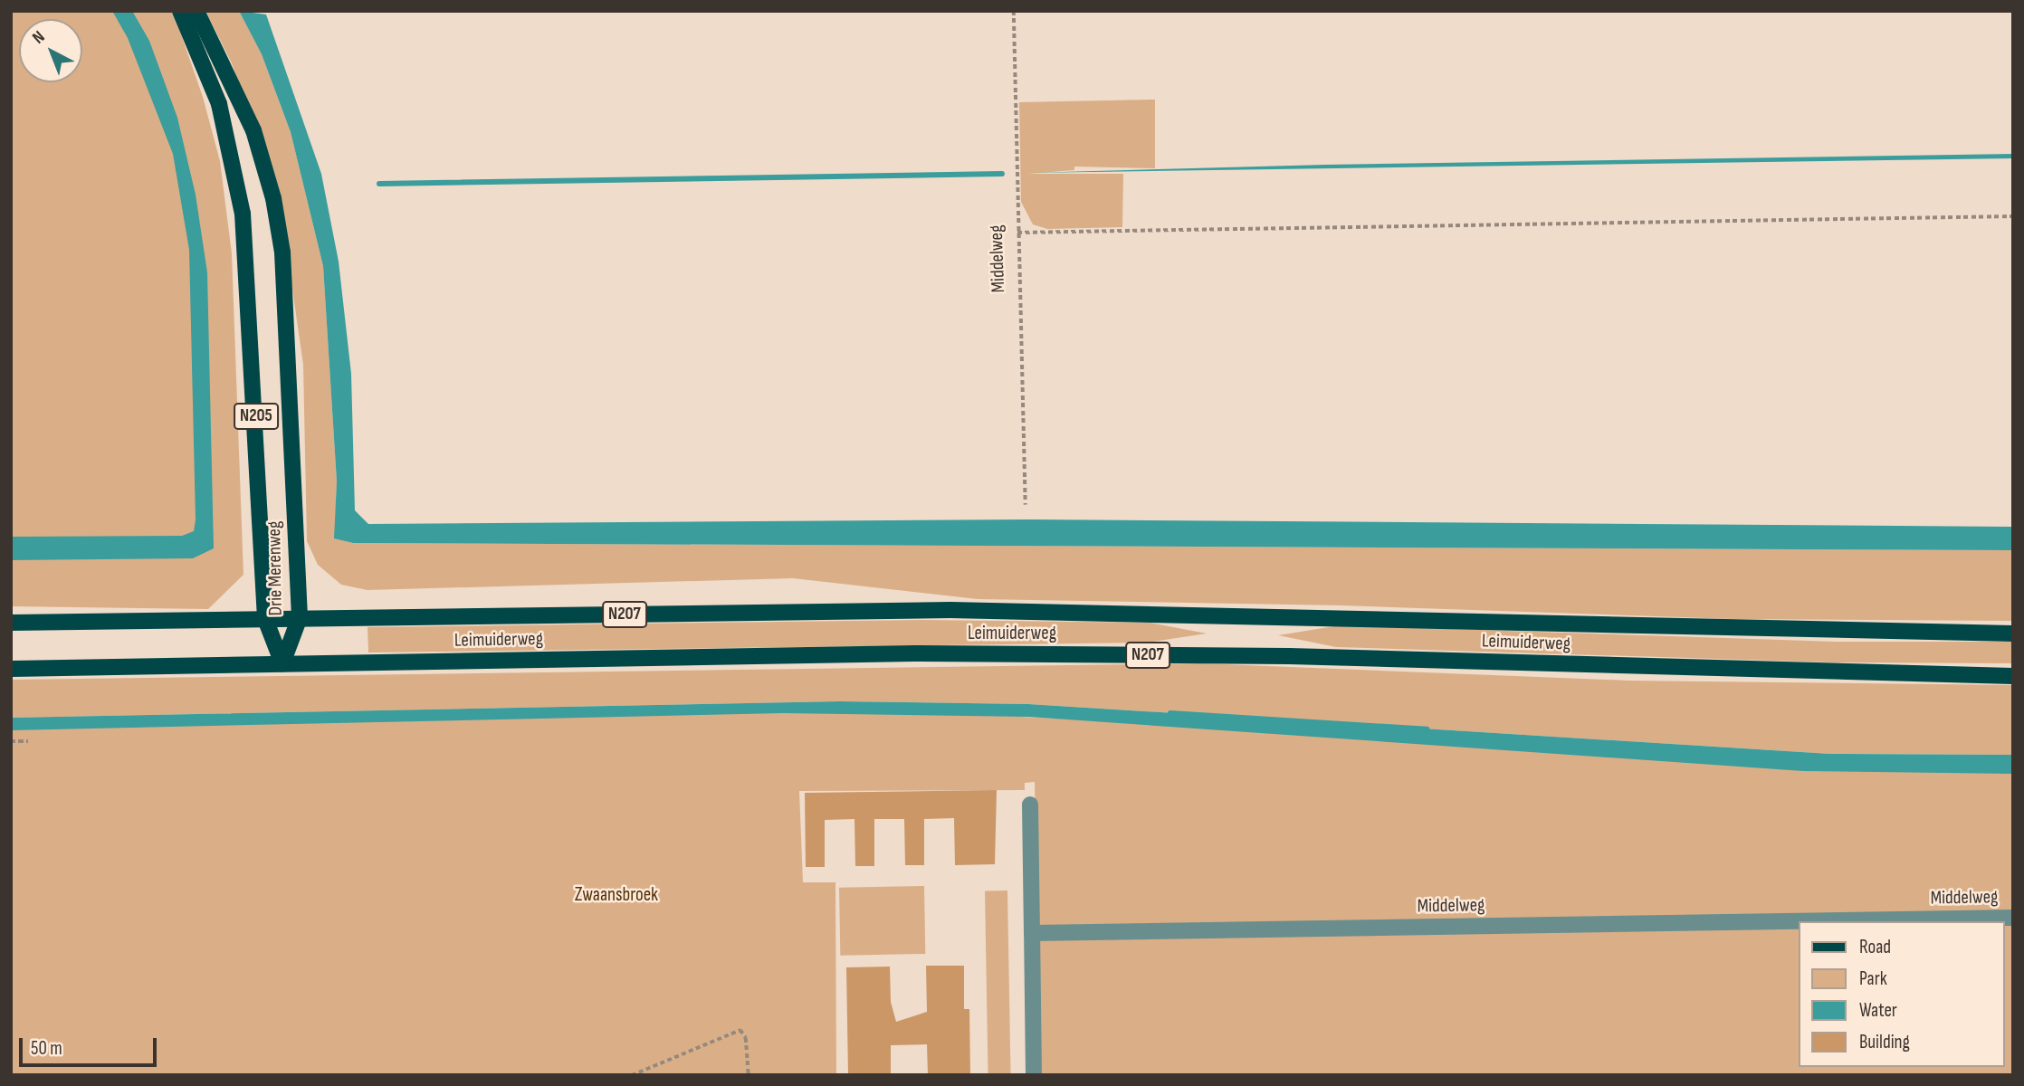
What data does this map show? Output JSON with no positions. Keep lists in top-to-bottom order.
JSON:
{
  "streets": {
    "main road": [
      "N205",
      "Drie Merenweg",
      "N207",
      "Leimuiderweg"
    ],
    "lane": ["Middelweg"]
  },
  "crossings": [
    ["Drie Merenweg", "Leimuiderweg"]
  ],
  "parks": ["Zwaansbroek"],
  "legend": [
    "Road",
    "Park",
    "Water",
    "Building"
  ],
  "scale_bar": "50 m",
  "north": "top left"
}
